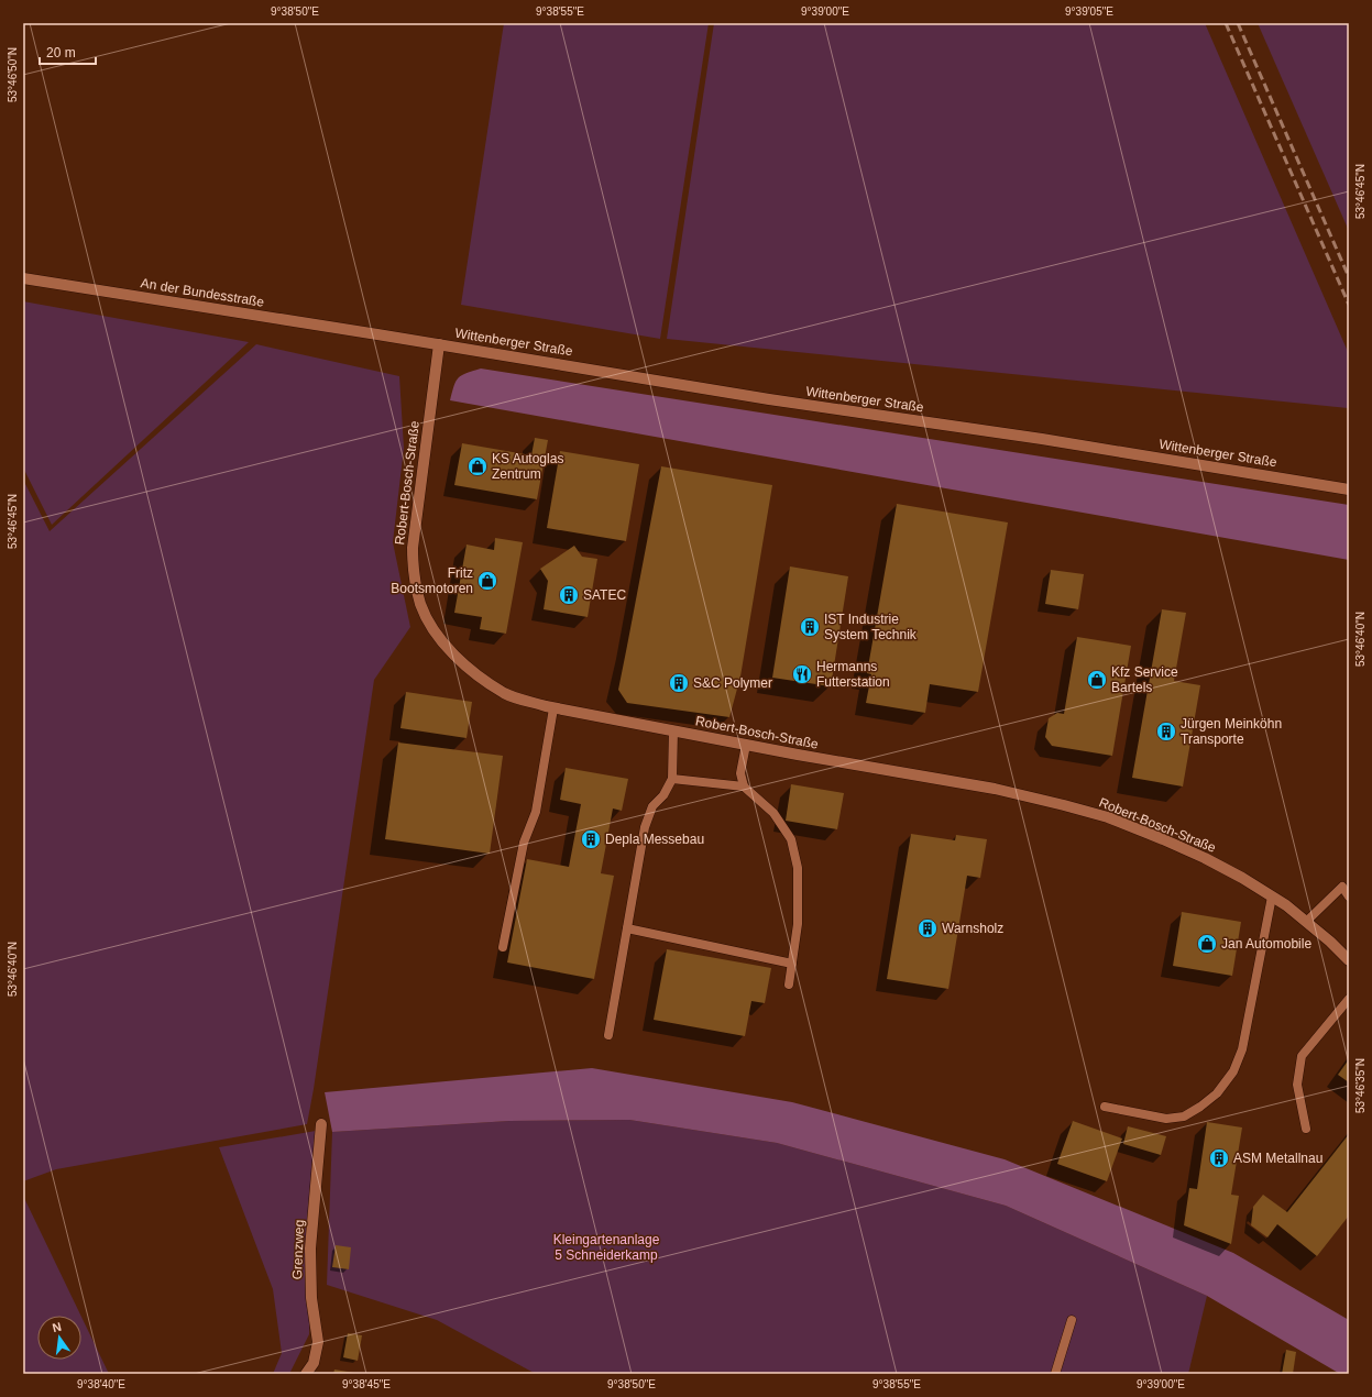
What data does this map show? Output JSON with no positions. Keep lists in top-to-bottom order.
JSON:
{
  "streets": {
    "street": [
      "An der Bundesstraße",
      "Wittenberger Straße",
      "Robert-Bosch-Straße",
      "Grenzweg"
    ]
  },
  "crossings": [
    ["An der Bundesstraße", "Wittenberger Straße"],
    ["Wittenberger Straße", "Robert-Bosch-Straße"]
  ],
  "parks": ["Kleingartenanlage 5 Schneiderkamp"],
  "places": {
    "shop": [
      "KS Autoglas Zentrum",
      "Fritz Bootsmotoren",
      "Kfz Service Bartels",
      "Jan Automobile"
    ],
    "building": [
      "SATEC",
      "IST Industrie System Technik",
      "S&C Polymer",
      "Jürgen Meinköhn Transporte",
      "Depla Messebau",
      "Warnsholz",
      "ASM Metallnau"
    ],
    "restaurant": ["Hermanns Futterstation"]
  },
  "scale_bar": "20 m",
  "north": "top",
  "coordinates": [
    "9°38'50\"E",
    "9°38'55\"E",
    "9°39'00\"E",
    "9°39'05\"E",
    "53°46'50\"N",
    "53°46'45\"N",
    "53°46'40\"N",
    "53°46'35\"N",
    "9°38'40\"E",
    "9°38'45\"E"
  ]
}
